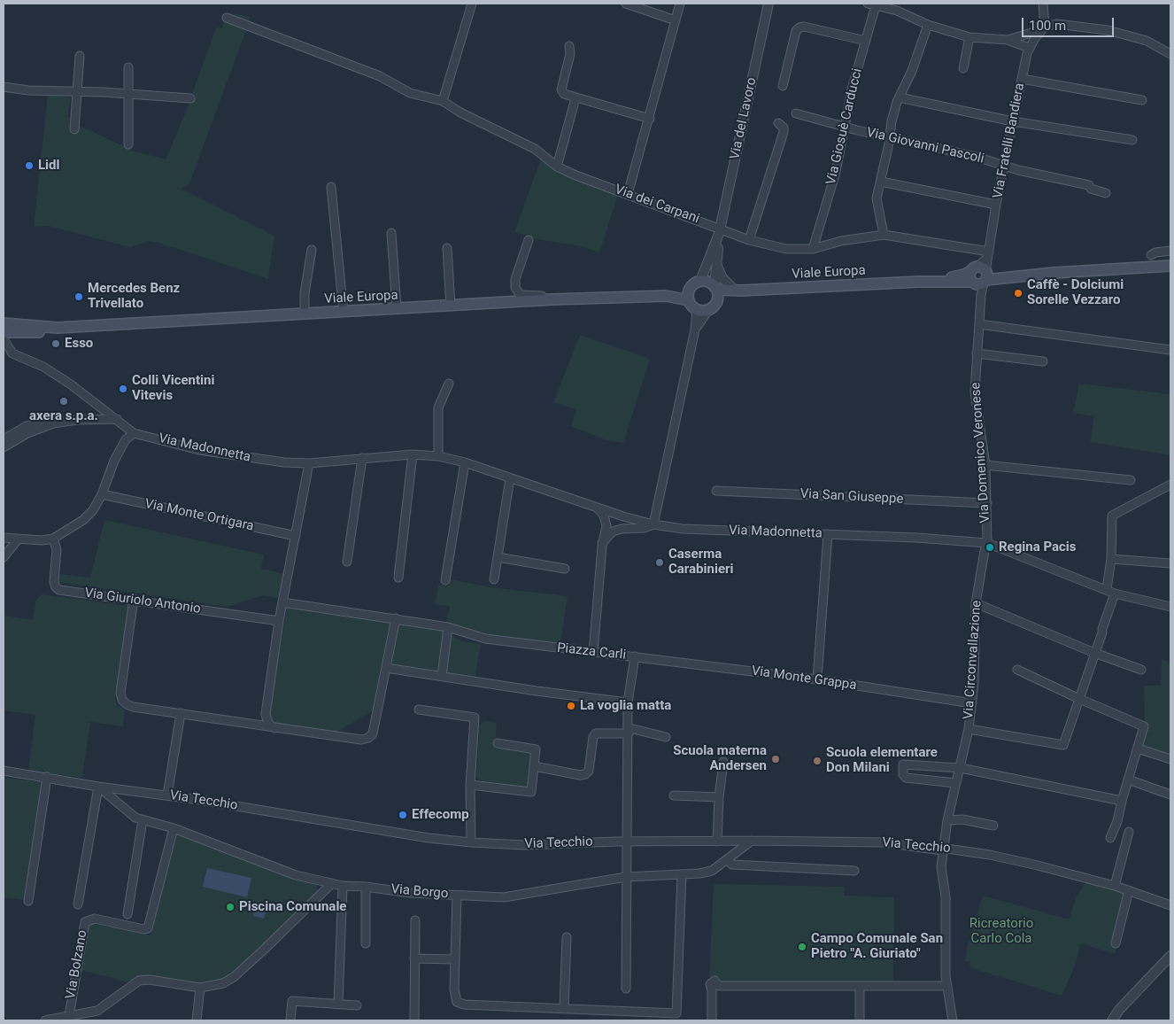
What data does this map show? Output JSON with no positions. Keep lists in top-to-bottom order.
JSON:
{
  "streets": {
    "main road": ["Viale Europa"],
    "street": [
      "Via del Lavoro",
      "Via Giosuè Carducci",
      "Via Fratelli Bandiera",
      "Via Giovanni Pascoli",
      "Via dei Carpani",
      "Via Madonnetta",
      "Via Domenico Veronese",
      "Via San Giuseppe",
      "Via Monte Ortigara",
      "Via Giuriolo Antonio",
      "Piazza Carli",
      "Via Circonvallazione",
      "Via Monte Grappa",
      "Via Tecchio",
      "Via Borgo",
      "Via Bolzano"
    ]
  },
  "crossings": [
    ["Via del Lavoro", "Via dei Carpani"],
    ["Via del Lavoro", "Viale Europa"],
    ["Via Giosuè Carducci", "Via Giovanni Pascoli"],
    ["Via Giosuè Carducci", "Via dei Carpani"],
    ["Via Fratelli Bandiera", "Via Giovanni Pascoli"],
    ["Via Fratelli Bandiera", "Via dei Carpani"],
    ["Via Fratelli Bandiera", "Viale Europa"],
    ["Via Fratelli Bandiera", "Via Domenico Veronese"],
    ["Viale Europa", "Via Domenico Veronese"],
    ["Via Madonnetta", "Via Domenico Veronese"],
    ["Via Madonnetta", "Via Circonvallazione"],
    ["Via Domenico Veronese", "Via San Giuseppe"],
    ["Via Domenico Veronese", "Via Circonvallazione"],
    ["Piazza Carli", "Via Monte Grappa"],
    ["Piazza Carli", "Via Tecchio"],
    ["Piazza Carli", "Via Borgo"],
    ["Via Circonvallazione", "Via Monte Grappa"],
    ["Via Circonvallazione", "Via Tecchio"],
    ["Via Tecchio", "Via Borgo"],
    ["Via Borgo", "Via Bolzano"]
  ],
  "parks": ["Ricreatorio Carlo Cola"],
  "places": [
    "Lidl",
    "Caffè - Dolciumi Sorelle Vezzaro",
    "Mercedes Benz Trivellato",
    "Esso",
    "Colli Vicentini Vitevis",
    "axera s.p.a.",
    "Regina Pacis",
    "Caserma Carabinieri",
    "La voglia matta",
    "Scuola materna Andersen",
    "Scuola elementare Don Milani",
    "Effecomp",
    "Piscina Comunale",
    "Campo Comunale San Pietro \"A. Giuriato\""
  ],
  "scale_bar": "100 m"
}
